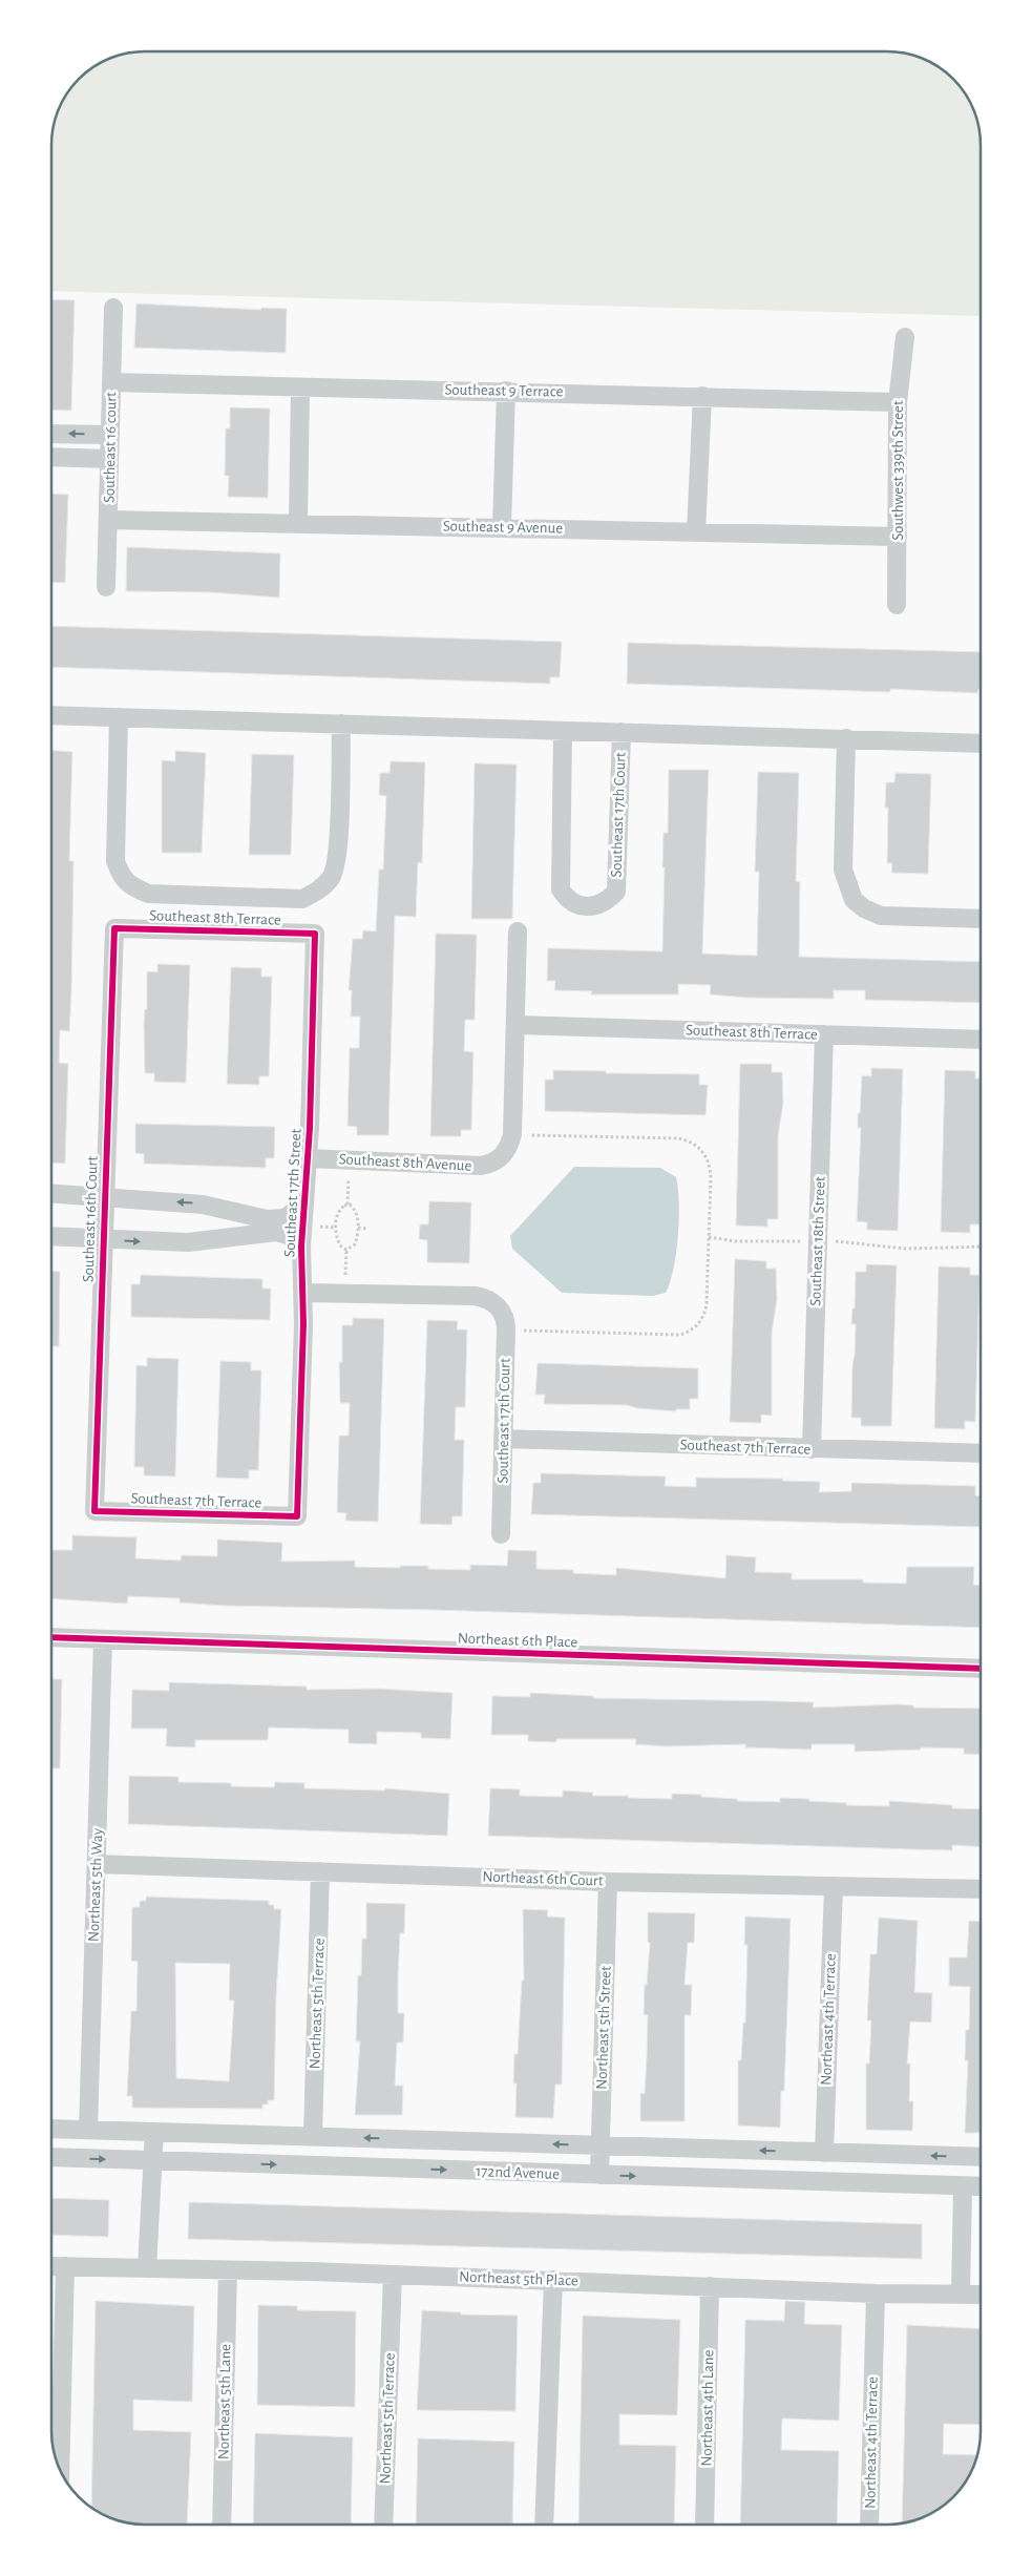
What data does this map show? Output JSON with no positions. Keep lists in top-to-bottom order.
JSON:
{
  "streets": {
    "street": [
      "Southeast 9 Terrace",
      "Southeast 16 court",
      "Southwest 339th Street",
      "Southeast 9 Avenue",
      "Southeast 17th Court",
      "Southeast 8th Terrace",
      "Southeast 8th Avenue",
      "Southeast 17th Street",
      "Southeast 16th Court",
      "Southeast 18th Street",
      "Southeast 7th Terrace",
      "Northeast 6th Place",
      "Northeast 6th Court",
      "Northeast 5th Way",
      "Northeast 5th Terrace",
      "Northeast 4th Terrace",
      "Northeast 5th Street",
      "172nd Avenue",
      "Northeast 5th Place",
      "Northeast 5th Lane",
      "Northeast 4th Lane"
    ]
  },
  "crossings": [
    ["Southeast 9 Terrace", "Southeast 16 court"],
    ["Southeast 9 Terrace", "Southwest 339th Street"],
    ["Southeast 16 court", "Southeast 9 Avenue"],
    ["Southwest 339th Street", "Southeast 9 Avenue"],
    ["Southeast 17th Court", "Southeast 17th Street"],
    ["Southeast 17th Court", "Southeast 7th Terrace"],
    ["Southeast 8th Terrace", "Southeast 8th Avenue"],
    ["Southeast 8th Terrace", "Southeast 17th Street"],
    ["Southeast 8th Terrace", "Southeast 16th Court"],
    ["Southeast 8th Terrace", "Southeast 18th Street"],
    ["Southeast 8th Avenue", "Southeast 17th Street"],
    ["Southeast 17th Street", "Southeast 7th Terrace"],
    ["Southeast 16th Court", "Southeast 7th Terrace"],
    ["Southeast 18th Street", "Southeast 7th Terrace"],
    ["Northeast 6th Place", "Northeast 5th Way"],
    ["Northeast 6th Court", "Northeast 5th Way"],
    ["Northeast 6th Court", "Northeast 5th Terrace"],
    ["Northeast 6th Court", "Northeast 4th Terrace"],
    ["Northeast 6th Court", "Northeast 5th Street"],
    ["Northeast 5th Way", "172nd Avenue"],
    ["Northeast 5th Terrace", "172nd Avenue"],
    ["Northeast 5th Terrace", "Northeast 5th Place"],
    ["Northeast 4th Terrace", "172nd Avenue"],
    ["Northeast 4th Terrace", "Northeast 5th Place"],
    ["Northeast 5th Street", "172nd Avenue"],
    ["Northeast 5th Place", "Northeast 5th Lane"],
    ["Northeast 5th Place", "Northeast 4th Lane"]
  ]
}
